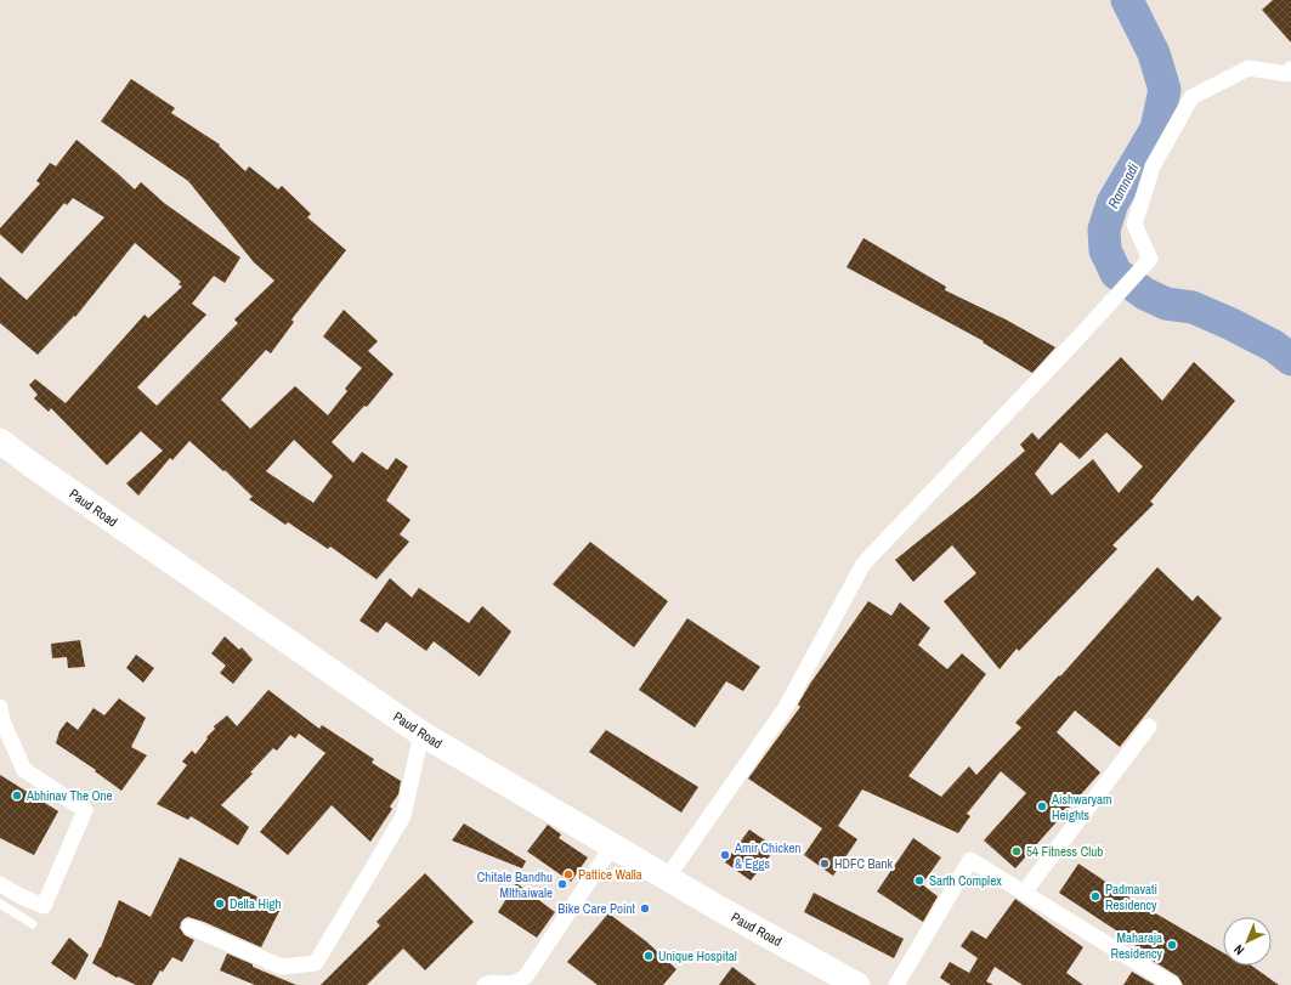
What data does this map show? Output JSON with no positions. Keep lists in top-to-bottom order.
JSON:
{
  "streets": {
    "main road": ["Paud Road"]
  },
  "water": ["Ramnadi"],
  "places": [
    "Abhinav The One",
    "Aishwaryam Heights",
    "54 Fitness Club",
    "Amir Chicken & Eggs",
    "HDFC Bank",
    "Pattice Walla",
    "Sarth Complex",
    "Chitale Bandhu MIthaiwale",
    "Padmavati Residency",
    "Delta High",
    "Bike Care Point",
    "Maharaja Residency",
    "Unique Hospital"
  ],
  "north": "bottom left"
}
